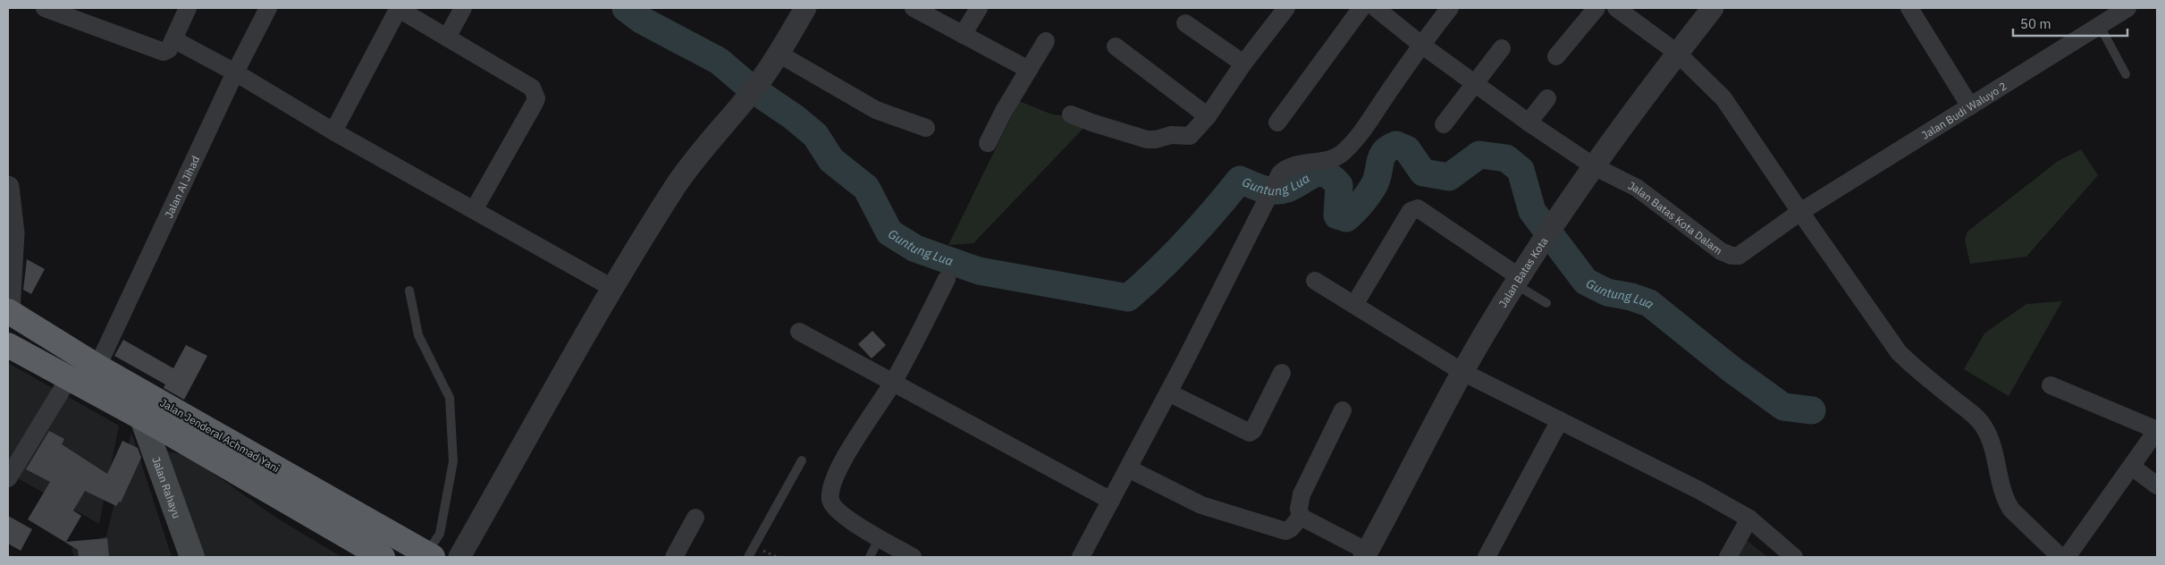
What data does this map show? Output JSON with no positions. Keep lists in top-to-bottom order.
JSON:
{
  "streets": {
    "highway": ["Jalan Jenderal Achmad Yani"],
    "main road": ["Jalan Rahayu"],
    "street": [
      "Jalan Budi Waluyo 2",
      "Jalan Al Jihad",
      "Jalan Batas Kota Dalam",
      "Jalan Batas Kota"
    ]
  },
  "crossings": [
    ["Jalan Budi Waluyo 2", "Jalan Batas Kota Dalam"],
    ["Jalan Al Jihad", "Jalan Jenderal Achmad Yani"],
    ["Jalan Batas Kota Dalam", "Jalan Batas Kota"]
  ],
  "water": ["Guntung Lua"],
  "scale_bar": "50 m"
}
